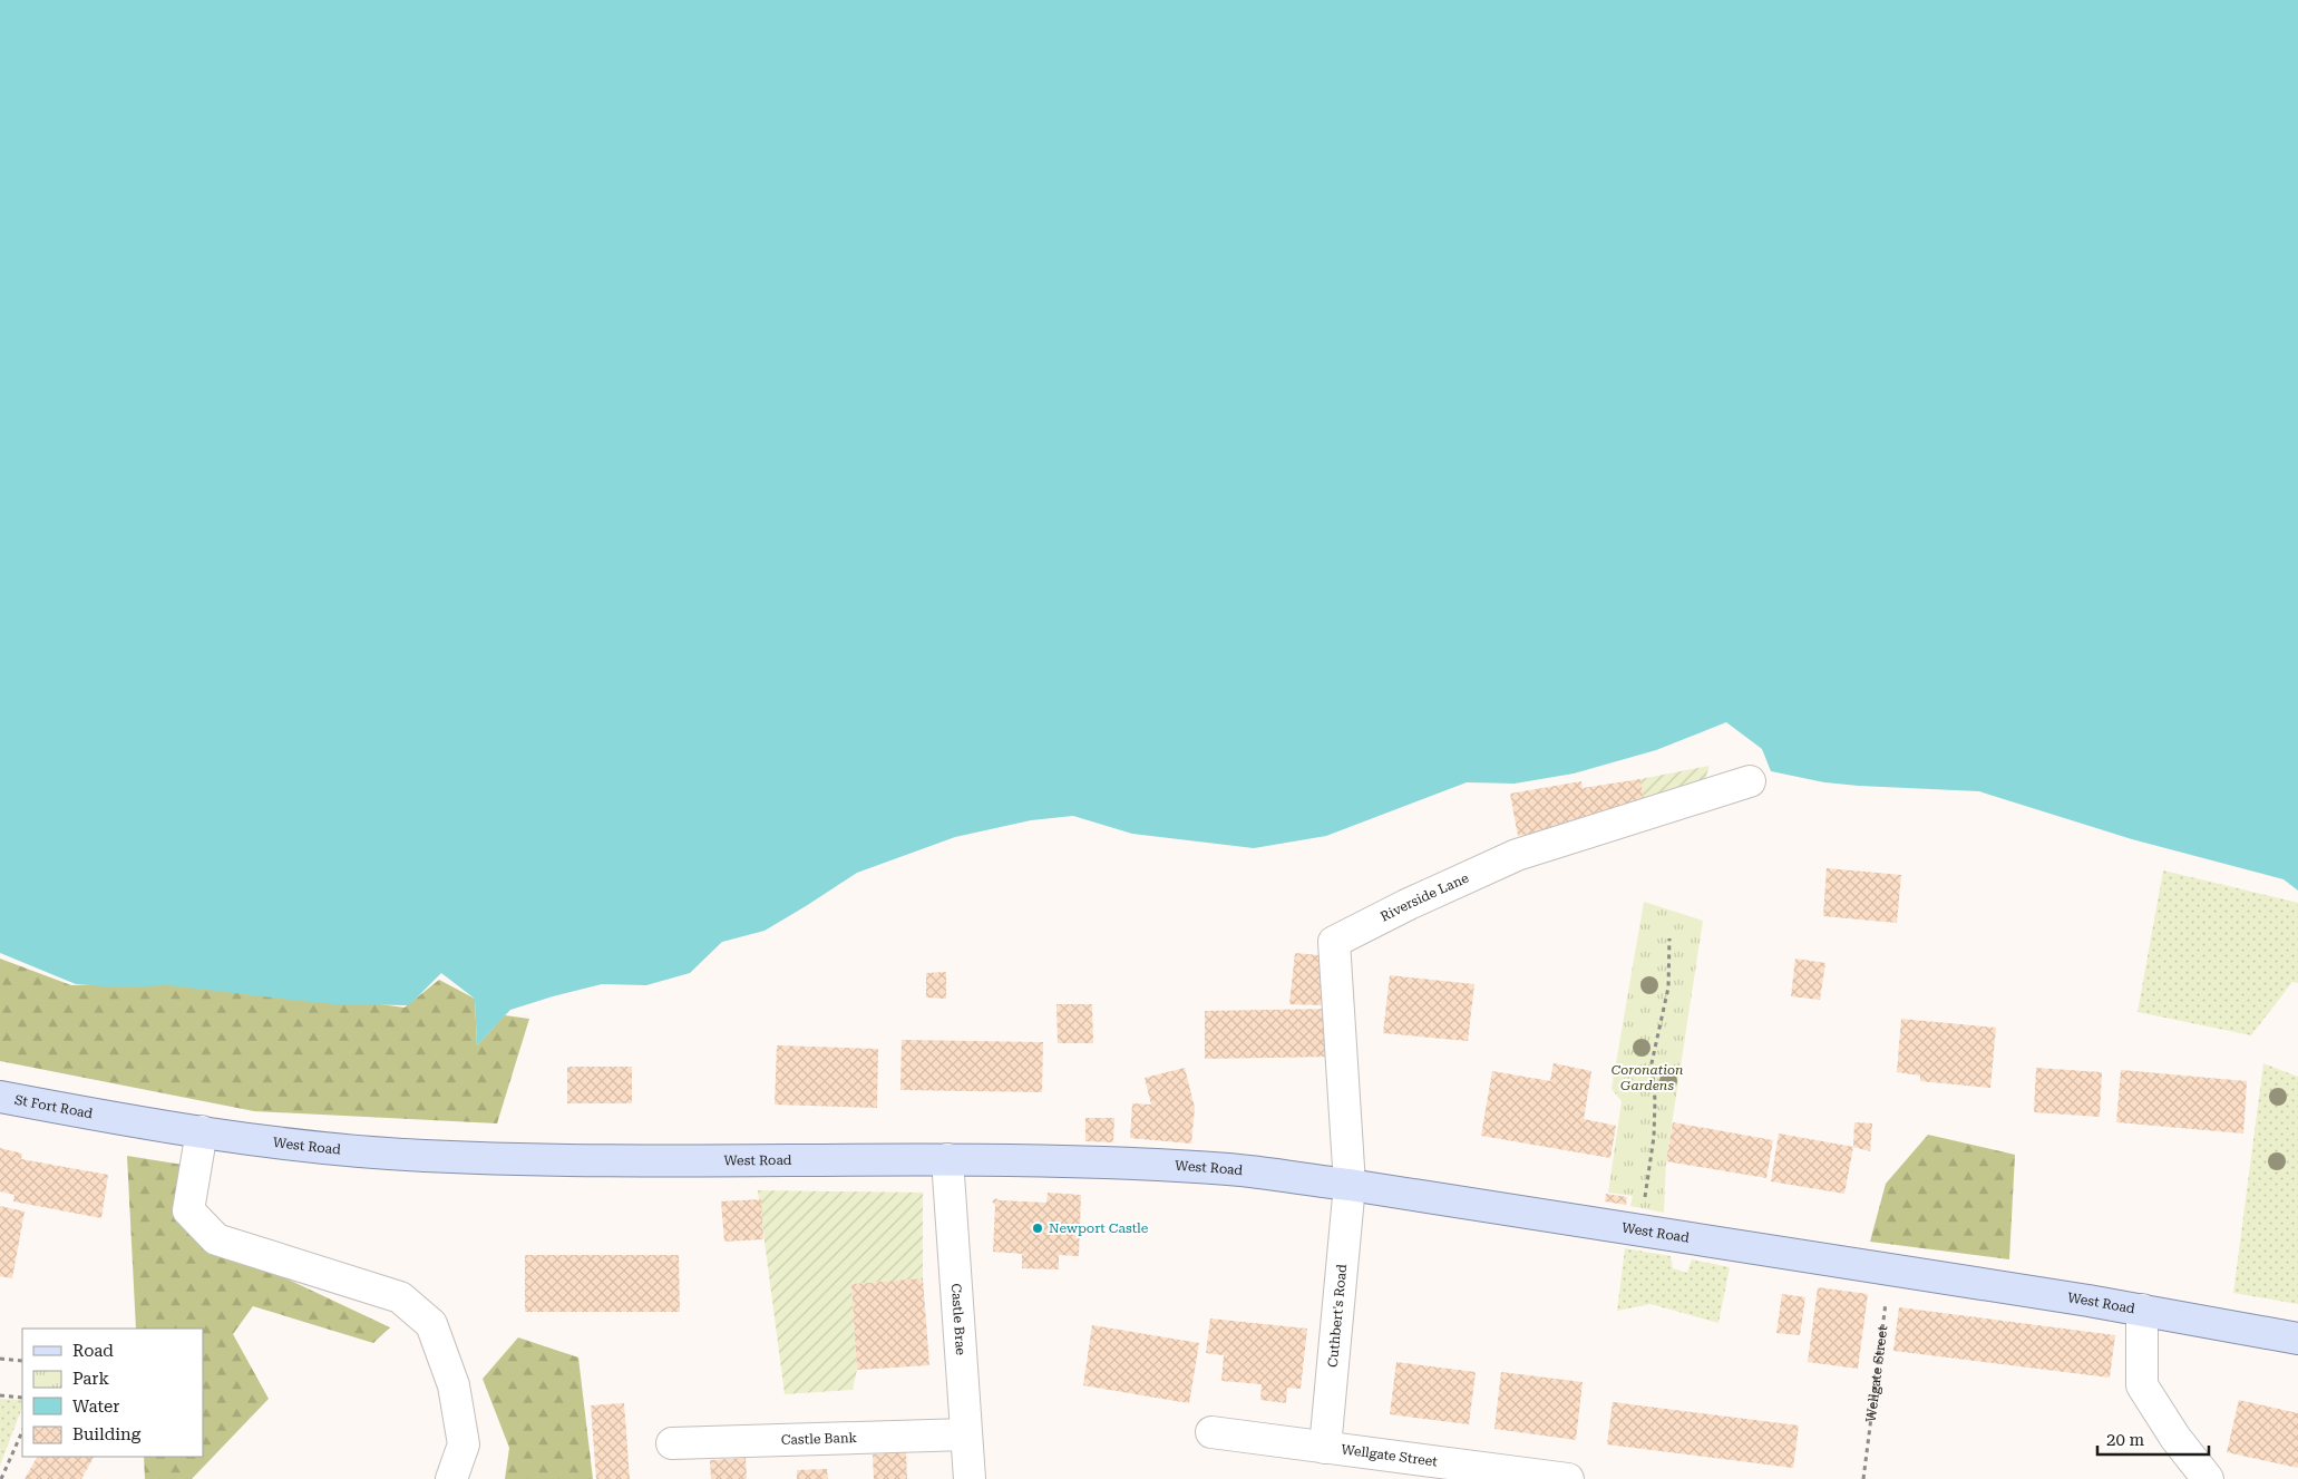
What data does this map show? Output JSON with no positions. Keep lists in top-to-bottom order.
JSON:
{
  "streets": {
    "main road": ["St Fort Road", "West Road"],
    "street": [
      "Riverside Lane",
      "Cuthbert's Road",
      "Castle Brae",
      "Wellgate Street",
      "Castle Bank"
    ]
  },
  "crossings": [
    ["Riverside Lane", "West Road"],
    ["Riverside Lane", "Cuthbert's Road"],
    ["St Fort Road", "West Road"],
    ["West Road", "Cuthbert's Road"],
    ["West Road", "Castle Brae"],
    ["West Road", "Wellgate Street"],
    ["Cuthbert's Road", "Wellgate Street"],
    ["Castle Brae", "Castle Bank"]
  ],
  "parks": ["Coronation Gardens"],
  "places": ["Newport Castle"],
  "legend": [
    "Road",
    "Park",
    "Water",
    "Building"
  ],
  "scale_bar": "20 m"
}
